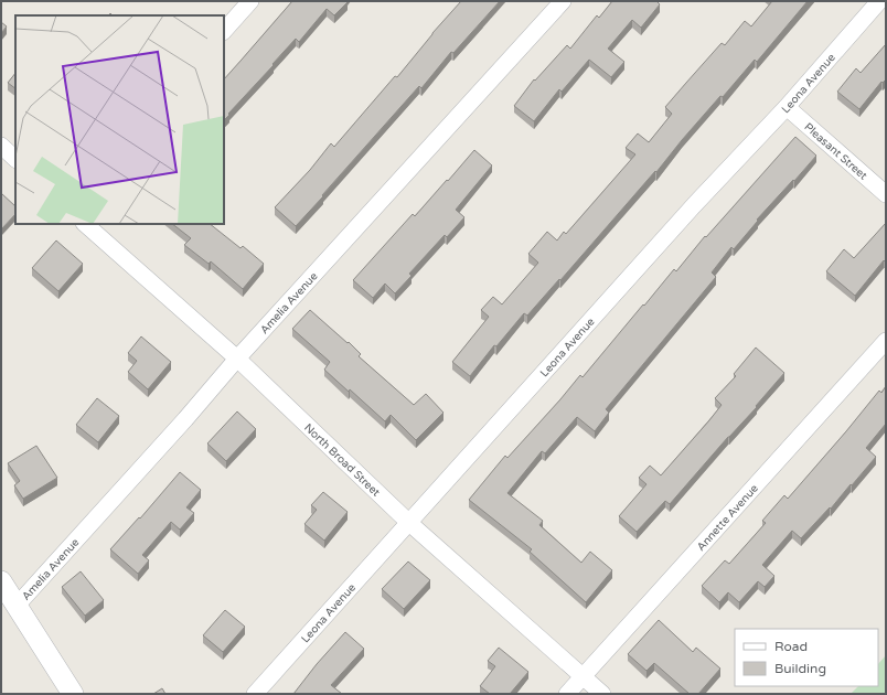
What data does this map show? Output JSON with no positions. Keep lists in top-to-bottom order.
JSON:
{
  "streets": {
    "street": [
      "Leona Avenue",
      "Pleasant Street",
      "Amelia Avenue",
      "North Broad Street",
      "Annette Avenue"
    ]
  },
  "crossings": [
    ["Leona Avenue", "Pleasant Street"],
    ["Leona Avenue", "North Broad Street"],
    ["Amelia Avenue", "North Broad Street"],
    ["North Broad Street", "Annette Avenue"]
  ],
  "legend": ["Road", "Building"]
}
